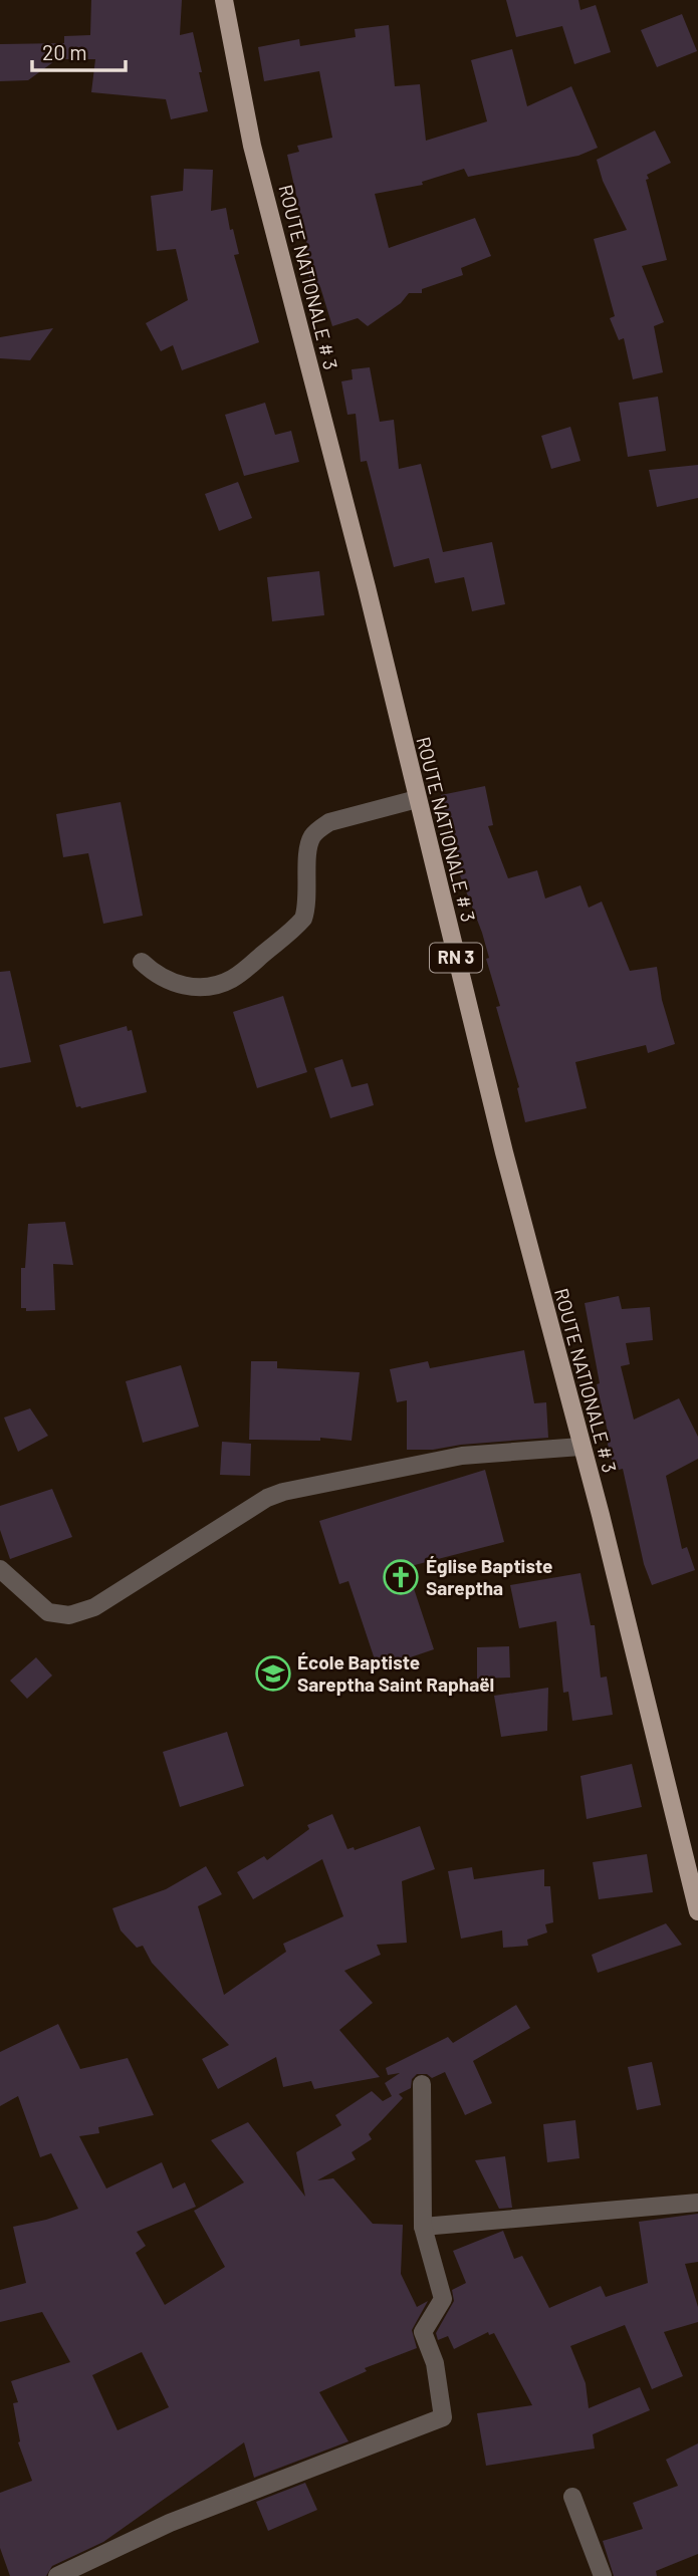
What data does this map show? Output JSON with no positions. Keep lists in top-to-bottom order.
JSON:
{
  "streets": {
    "main road": ["ROUTE NATIONALE # 3", "RN 3"]
  },
  "places": {
    "church": ["Église Baptiste Sareptha"],
    "school or university": ["École Baptiste Sareptha Saint Raphaël"]
  },
  "scale_bar": "20 m"
}
